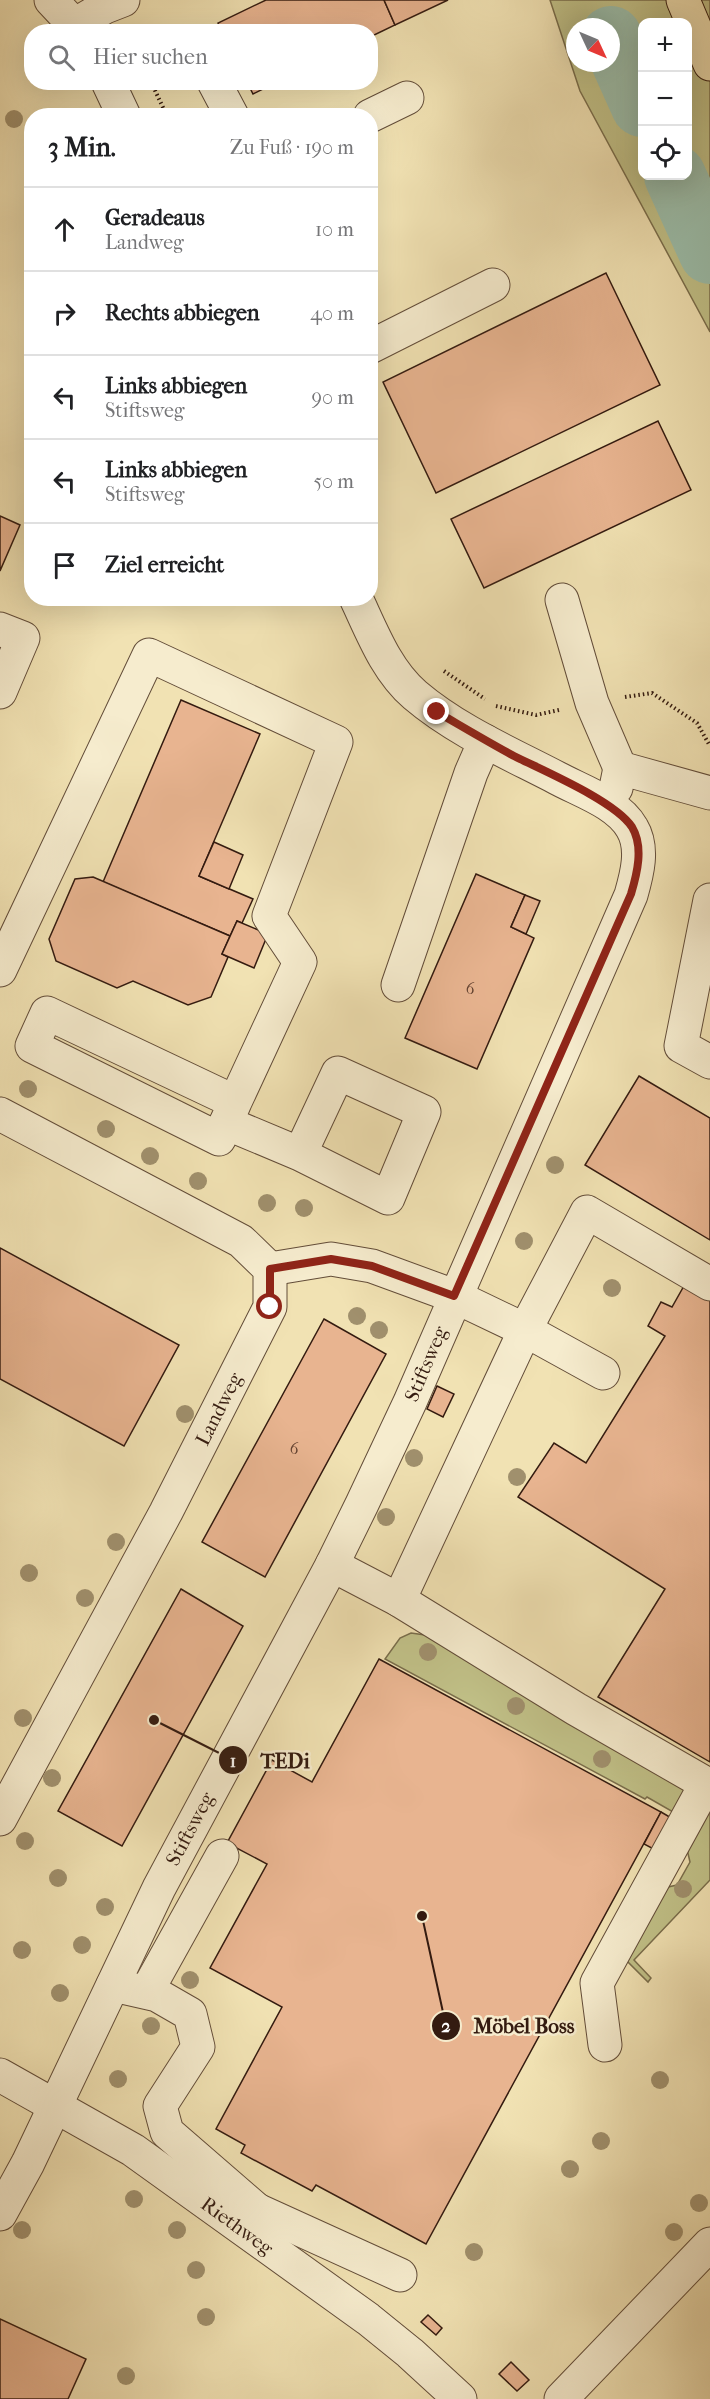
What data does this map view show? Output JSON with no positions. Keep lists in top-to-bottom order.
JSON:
{
  "streets": {
    "street": ["Stiftsweg", "Landweg", "Riethweg"]
  },
  "crossings": [
    ["Stiftsweg", "Riethweg"]
  ],
  "places": ["TEDi", "Möbel Boss"],
  "house_numbers": ["6", "6"],
  "north": "bottom right",
  "page": {
    "map_buttons": ["+", "−"],
    "search": "Hier suchen",
    "heading": ["3 Min.", "Zu Fuß · 190 m"],
    "list": [
      ["Geradeaus", "Landweg", "10 m"],
      ["Rechts abbiegen", "40 m"],
      ["Links abbiegen", "Stiftsweg", "90 m"],
      ["Links abbiegen", "Stiftsweg", "50 m"],
      "Ziel erreicht"
    ]
  }
}
